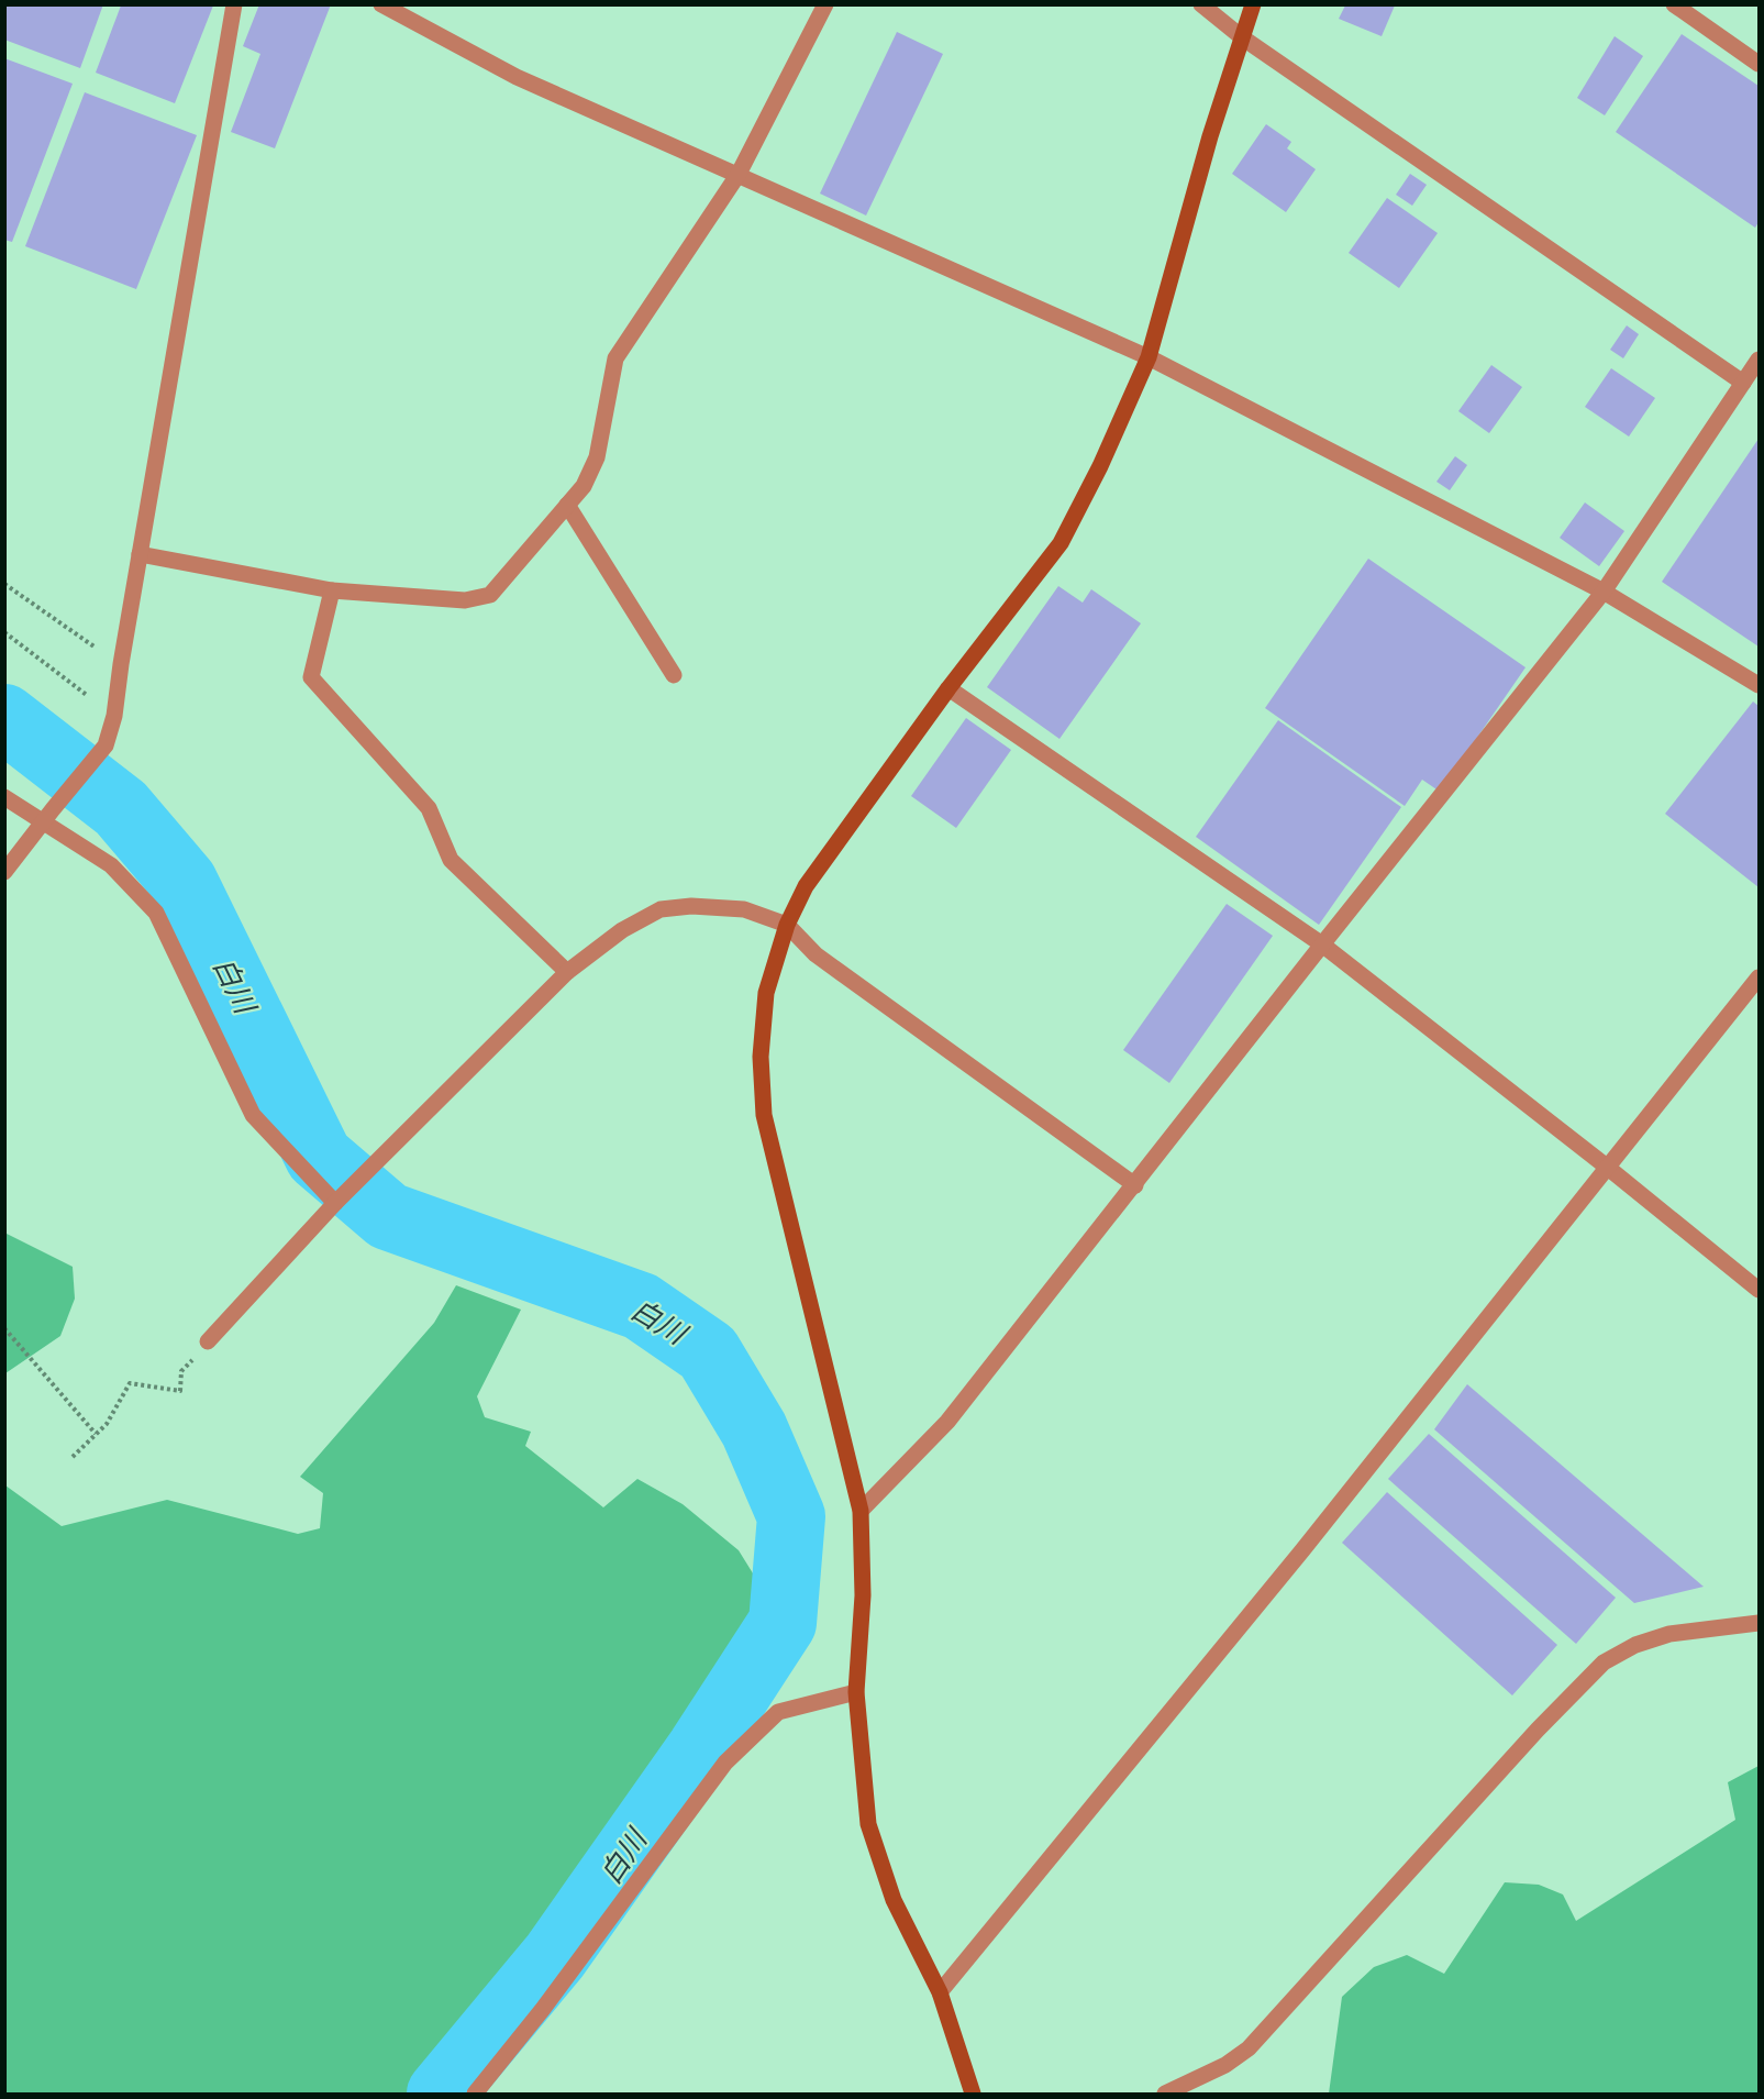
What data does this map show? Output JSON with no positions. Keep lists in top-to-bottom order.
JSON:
{
  "water": ["白川"]
}
